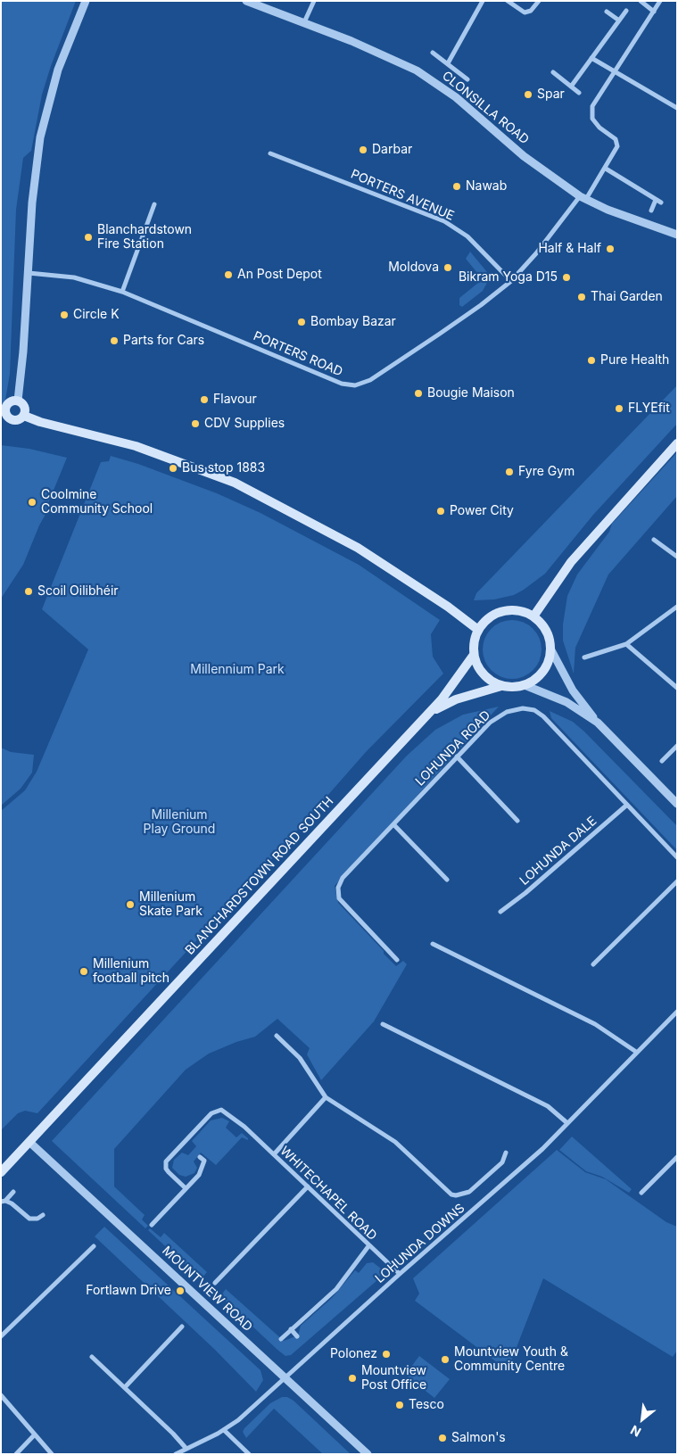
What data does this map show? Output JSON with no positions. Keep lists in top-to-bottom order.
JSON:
{
  "streets": {
    "main road": ["BLANCHARDSTOWN ROAD SOUTH"],
    "street": [
      "CLONSILLA ROAD",
      "PORTERS AVENUE",
      "PORTERS ROAD",
      "LOHUNDA ROAD",
      "LOHUNDA DALE",
      "WHITECHAPEL ROAD",
      "LOHUNDA DOWNS",
      "MOUNTVIEW ROAD"
    ]
  },
  "crossings": [
    ["CLONSILLA ROAD", "PORTERS ROAD"],
    ["PORTERS AVENUE", "PORTERS ROAD"],
    ["LOHUNDA ROAD", "LOHUNDA DALE"],
    ["BLANCHARDSTOWN ROAD SOUTH", "MOUNTVIEW ROAD"],
    ["WHITECHAPEL ROAD", "LOHUNDA DOWNS"],
    ["LOHUNDA DOWNS", "MOUNTVIEW ROAD"]
  ],
  "parks": ["Millennium Park", "Millenium Play Ground"],
  "places": [
    "Spar",
    "Darbar",
    "Nawab",
    "Blanchardstown Fire Station",
    "Half & Half",
    "Moldova",
    "An Post Depot",
    "Bikram Yoga D15",
    "Thai Garden",
    "Circle K",
    "Bombay Bazar",
    "Parts for Cars",
    "Pure Health",
    "Bougie Maison",
    "Flavour",
    "FLYEfit",
    "CDV Supplies",
    "Bus stop 1883",
    "Fyre Gym",
    "Coolmine Community School",
    "Power City",
    "Scoil Oilibhéir",
    "Millenium Skate Park",
    "Millenium football pitch",
    "Fortlawn Drive",
    "Polonez",
    "Mountview Youth & Community Centre",
    "Mountview Post Office",
    "Tesco",
    "Salmon's"
  ],
  "north": "bottom left"
}
